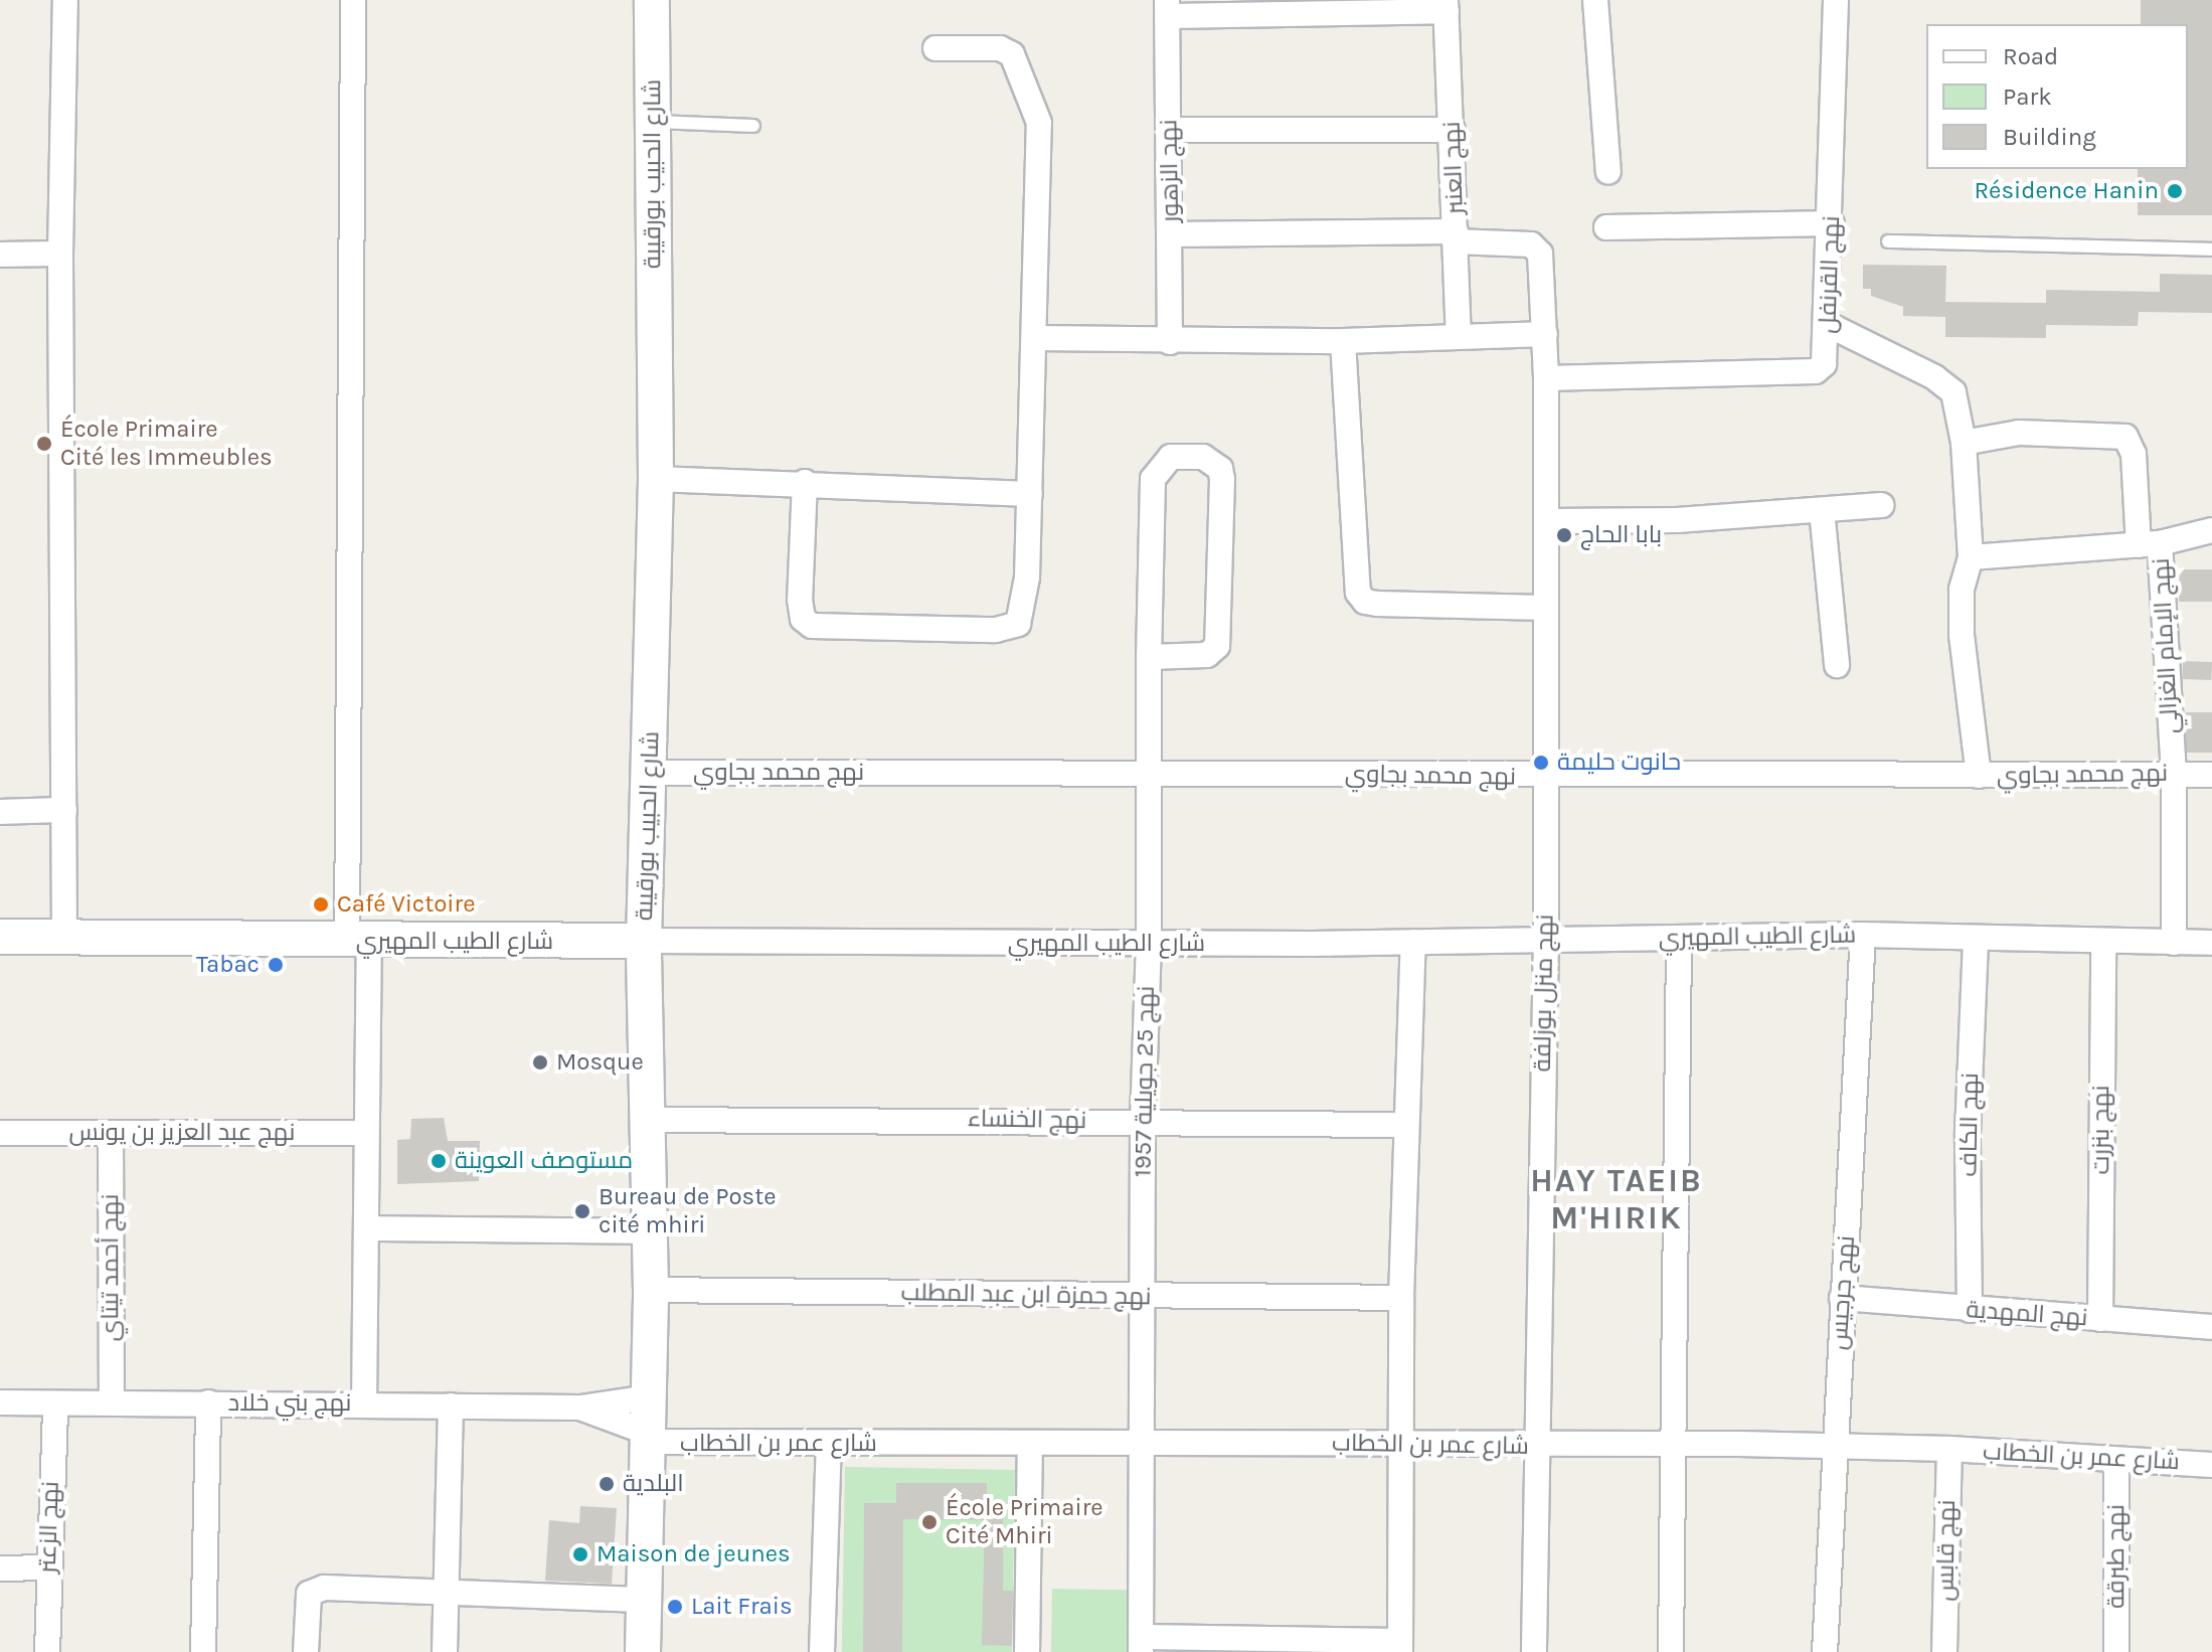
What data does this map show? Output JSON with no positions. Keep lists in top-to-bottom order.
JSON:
{
  "streets": {
    "street": [
      "نهج العنبر",
      "نهج الزهور",
      "شارع الحبيب بورقيبة",
      "نهج القرنفل",
      "نهج الإمام الغزالي",
      "نهج محمد بجاوي",
      "شارع الطيب المهيري",
      "نهج منزل بوزلفة",
      "نهج 25 جويلية 1957",
      "نهج الخنساء",
      "نهج الكاف",
      "نهج بنزرت",
      "نهج عبد العزيز بن يونس",
      "نهج أحمد تيتاي",
      "نهج جرجيس",
      "نهج حمزة ابن عبد المطلب",
      "نهج المهدية",
      "نهج بني خلاد",
      "شارع عمر بن الخطاب",
      "نهج الزعتر",
      "نهج قابس",
      "نهج طبرقة"
    ]
  },
  "crossings": [
    ["نهج العنبر", "نهج منزل بوزلفة"],
    ["شارع الحبيب بورقيبة", "نهج محمد بجاوي"],
    ["شارع الحبيب بورقيبة", "شارع الطيب المهيري"],
    ["شارع الحبيب بورقيبة", "نهج الخنساء"],
    ["شارع الحبيب بورقيبة", "نهج حمزة ابن عبد المطلب"],
    ["شارع الحبيب بورقيبة", "نهج بني خلاد"],
    ["شارع الحبيب بورقيبة", "شارع عمر بن الخطاب"],
    ["نهج القرنفل", "نهج منزل بوزلفة"],
    ["نهج الإمام الغزالي", "نهج محمد بجاوي"],
    ["نهج الإمام الغزالي", "شارع الطيب المهيري"],
    ["نهج محمد بجاوي", "نهج منزل بوزلفة"],
    ["نهج محمد بجاوي", "نهج 25 جويلية 1957"],
    ["شارع الطيب المهيري", "نهج منزل بوزلفة"],
    ["شارع الطيب المهيري", "نهج 25 جويلية 1957"],
    ["شارع الطيب المهيري", "نهج الكاف"],
    ["شارع الطيب المهيري", "نهج بنزرت"],
    ["شارع الطيب المهيري", "نهج جرجيس"],
    ["نهج منزل بوزلفة", "شارع عمر بن الخطاب"],
    ["نهج 25 جويلية 1957", "نهج الخنساء"],
    ["نهج 25 جويلية 1957", "نهج حمزة ابن عبد المطلب"],
    ["نهج 25 جويلية 1957", "شارع عمر بن الخطاب"],
    ["نهج الكاف", "نهج المهدية"],
    ["نهج بنزرت", "نهج المهدية"],
    ["نهج عبد العزيز بن يونس", "نهج أحمد تيتاي"],
    ["نهج أحمد تيتاي", "نهج بني خلاد"],
    ["نهج جرجيس", "نهج المهدية"],
    ["نهج جرجيس", "شارع عمر بن الخطاب"],
    ["نهج بني خلاد", "شارع عمر بن الخطاب"],
    ["نهج بني خلاد", "نهج الزعتر"],
    ["شارع عمر بن الخطاب", "نهج قابس"],
    ["شارع عمر بن الخطاب", "نهج طبرقة"]
  ],
  "districts": ["HAY TAEIB M'HIRIK"],
  "places": [
    "Résidence Hanin",
    "École Primaire Cité les Immeubles",
    "بابا الحاج",
    "حانوت حليمة",
    "Café Victoire",
    "Tabac",
    "Mosque",
    "مستوصف العوينة",
    "Bureau de Poste cité mhiri",
    "البلدية",
    "École Primaire Cité Mhiri",
    "Maison de jeunes",
    "Lait Frais"
  ],
  "legend": ["Road", "Park", "Building"]
}
